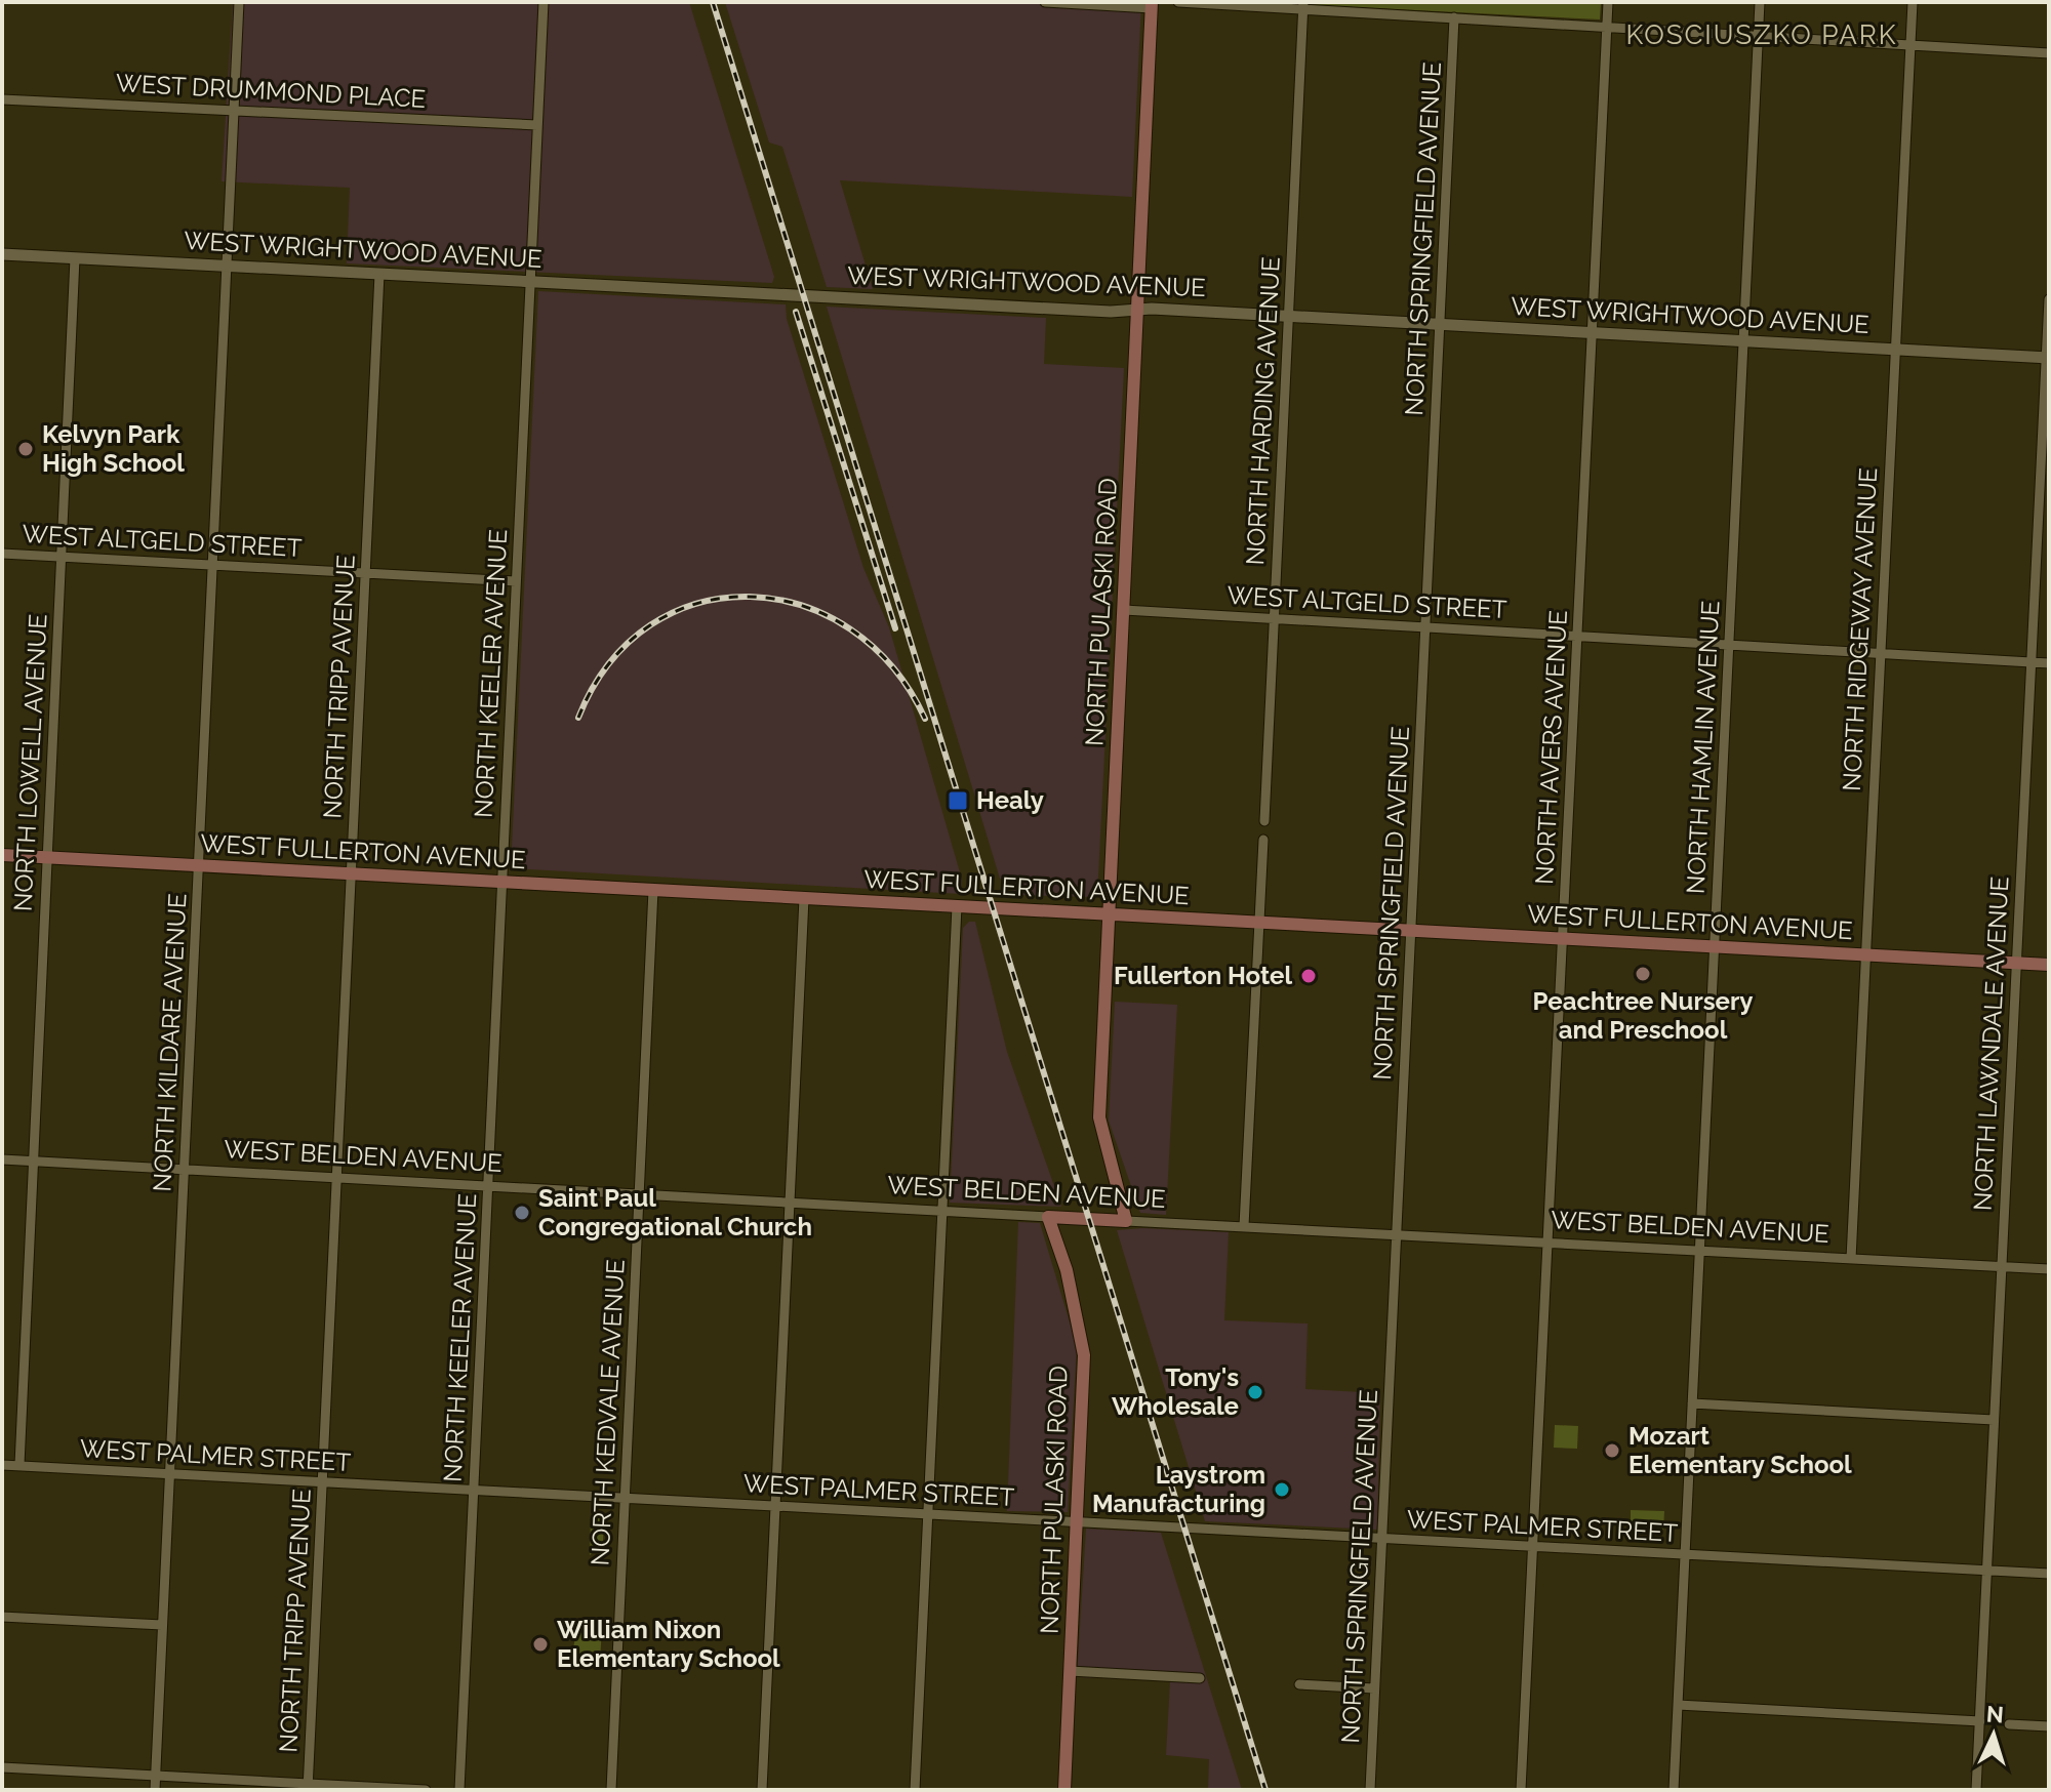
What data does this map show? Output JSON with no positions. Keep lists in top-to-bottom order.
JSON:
{
  "streets": {
    "main road": ["NORTH PULASKI ROAD", "WEST FULLERTON AVENUE", "WEST BELDEN AVENUE"],
    "street": [
      "WEST DRUMMOND PLACE",
      "NORTH SPRINGFIELD AVENUE",
      "WEST WRIGHTWOOD AVENUE",
      "NORTH HARDING AVENUE",
      "WEST ALTGELD STREET",
      "NORTH RIDGEWAY AVENUE",
      "NORTH KEELER AVENUE",
      "NORTH TRIPP AVENUE",
      "NORTH AVERS AVENUE",
      "NORTH HAMLIN AVENUE",
      "NORTH LOWELL AVENUE",
      "NORTH KILDARE AVENUE",
      "NORTH LAWNDALE AVENUE",
      "NORTH KEDVALE AVENUE",
      "WEST PALMER STREET"
    ]
  },
  "crossings": [
    ["WEST DRUMMOND PLACE", "NORTH KEELER AVENUE"],
    ["WEST DRUMMOND PLACE", "NORTH KILDARE AVENUE"],
    ["NORTH SPRINGFIELD AVENUE", "WEST WRIGHTWOOD AVENUE"],
    ["NORTH SPRINGFIELD AVENUE", "WEST ALTGELD STREET"],
    ["NORTH SPRINGFIELD AVENUE", "WEST FULLERTON AVENUE"],
    ["NORTH SPRINGFIELD AVENUE", "WEST BELDEN AVENUE"],
    ["NORTH SPRINGFIELD AVENUE", "WEST PALMER STREET"],
    ["WEST WRIGHTWOOD AVENUE", "NORTH HARDING AVENUE"],
    ["WEST WRIGHTWOOD AVENUE", "NORTH PULASKI ROAD"],
    ["WEST WRIGHTWOOD AVENUE", "NORTH RIDGEWAY AVENUE"],
    ["WEST WRIGHTWOOD AVENUE", "NORTH KEELER AVENUE"],
    ["WEST WRIGHTWOOD AVENUE", "NORTH TRIPP AVENUE"],
    ["WEST WRIGHTWOOD AVENUE", "NORTH AVERS AVENUE"],
    ["WEST WRIGHTWOOD AVENUE", "NORTH HAMLIN AVENUE"],
    ["WEST WRIGHTWOOD AVENUE", "NORTH LOWELL AVENUE"],
    ["WEST WRIGHTWOOD AVENUE", "NORTH KILDARE AVENUE"],
    ["WEST WRIGHTWOOD AVENUE", "NORTH LAWNDALE AVENUE"],
    ["NORTH HARDING AVENUE", "WEST ALTGELD STREET"],
    ["WEST ALTGELD STREET", "NORTH PULASKI ROAD"],
    ["WEST ALTGELD STREET", "NORTH RIDGEWAY AVENUE"],
    ["WEST ALTGELD STREET", "NORTH KEELER AVENUE"],
    ["WEST ALTGELD STREET", "NORTH TRIPP AVENUE"],
    ["WEST ALTGELD STREET", "NORTH AVERS AVENUE"],
    ["WEST ALTGELD STREET", "NORTH HAMLIN AVENUE"],
    ["WEST ALTGELD STREET", "NORTH LOWELL AVENUE"],
    ["WEST ALTGELD STREET", "NORTH KILDARE AVENUE"],
    ["WEST ALTGELD STREET", "NORTH LAWNDALE AVENUE"],
    ["NORTH PULASKI ROAD", "WEST FULLERTON AVENUE"],
    ["NORTH PULASKI ROAD", "WEST BELDEN AVENUE"],
    ["NORTH PULASKI ROAD", "WEST PALMER STREET"],
    ["NORTH RIDGEWAY AVENUE", "WEST FULLERTON AVENUE"],
    ["NORTH RIDGEWAY AVENUE", "WEST BELDEN AVENUE"],
    ["NORTH KEELER AVENUE", "WEST FULLERTON AVENUE"],
    ["NORTH KEELER AVENUE", "WEST BELDEN AVENUE"],
    ["NORTH KEELER AVENUE", "WEST PALMER STREET"],
    ["NORTH TRIPP AVENUE", "WEST FULLERTON AVENUE"],
    ["NORTH TRIPP AVENUE", "WEST BELDEN AVENUE"],
    ["NORTH TRIPP AVENUE", "WEST PALMER STREET"],
    ["NORTH AVERS AVENUE", "WEST FULLERTON AVENUE"],
    ["NORTH AVERS AVENUE", "WEST BELDEN AVENUE"],
    ["NORTH AVERS AVENUE", "WEST PALMER STREET"],
    ["NORTH HAMLIN AVENUE", "WEST FULLERTON AVENUE"],
    ["NORTH HAMLIN AVENUE", "WEST BELDEN AVENUE"],
    ["NORTH HAMLIN AVENUE", "WEST PALMER STREET"],
    ["NORTH LOWELL AVENUE", "WEST FULLERTON AVENUE"],
    ["NORTH LOWELL AVENUE", "WEST BELDEN AVENUE"],
    ["NORTH LOWELL AVENUE", "WEST PALMER STREET"],
    ["WEST FULLERTON AVENUE", "NORTH KILDARE AVENUE"],
    ["WEST FULLERTON AVENUE", "NORTH LAWNDALE AVENUE"],
    ["WEST FULLERTON AVENUE", "NORTH KEDVALE AVENUE"],
    ["NORTH KILDARE AVENUE", "WEST BELDEN AVENUE"],
    ["NORTH KILDARE AVENUE", "WEST PALMER STREET"],
    ["NORTH LAWNDALE AVENUE", "WEST BELDEN AVENUE"],
    ["NORTH LAWNDALE AVENUE", "WEST PALMER STREET"],
    ["WEST BELDEN AVENUE", "NORTH KEDVALE AVENUE"],
    ["NORTH KEDVALE AVENUE", "WEST PALMER STREET"]
  ],
  "districts": ["KOSCIUSZKO PARK"],
  "places": {
    "other": [
      "Kelvyn Park High School",
      "Peachtree Nursery and Preschool",
      "Fullerton Hotel",
      "Saint Paul Congregational Church",
      "Tony's Wholesale",
      "Mozart Elementary School",
      "Laystrom Manufacturing",
      "William Nixon Elementary School"
    ],
    "transit": ["Healy"]
  },
  "north": "top"
}
